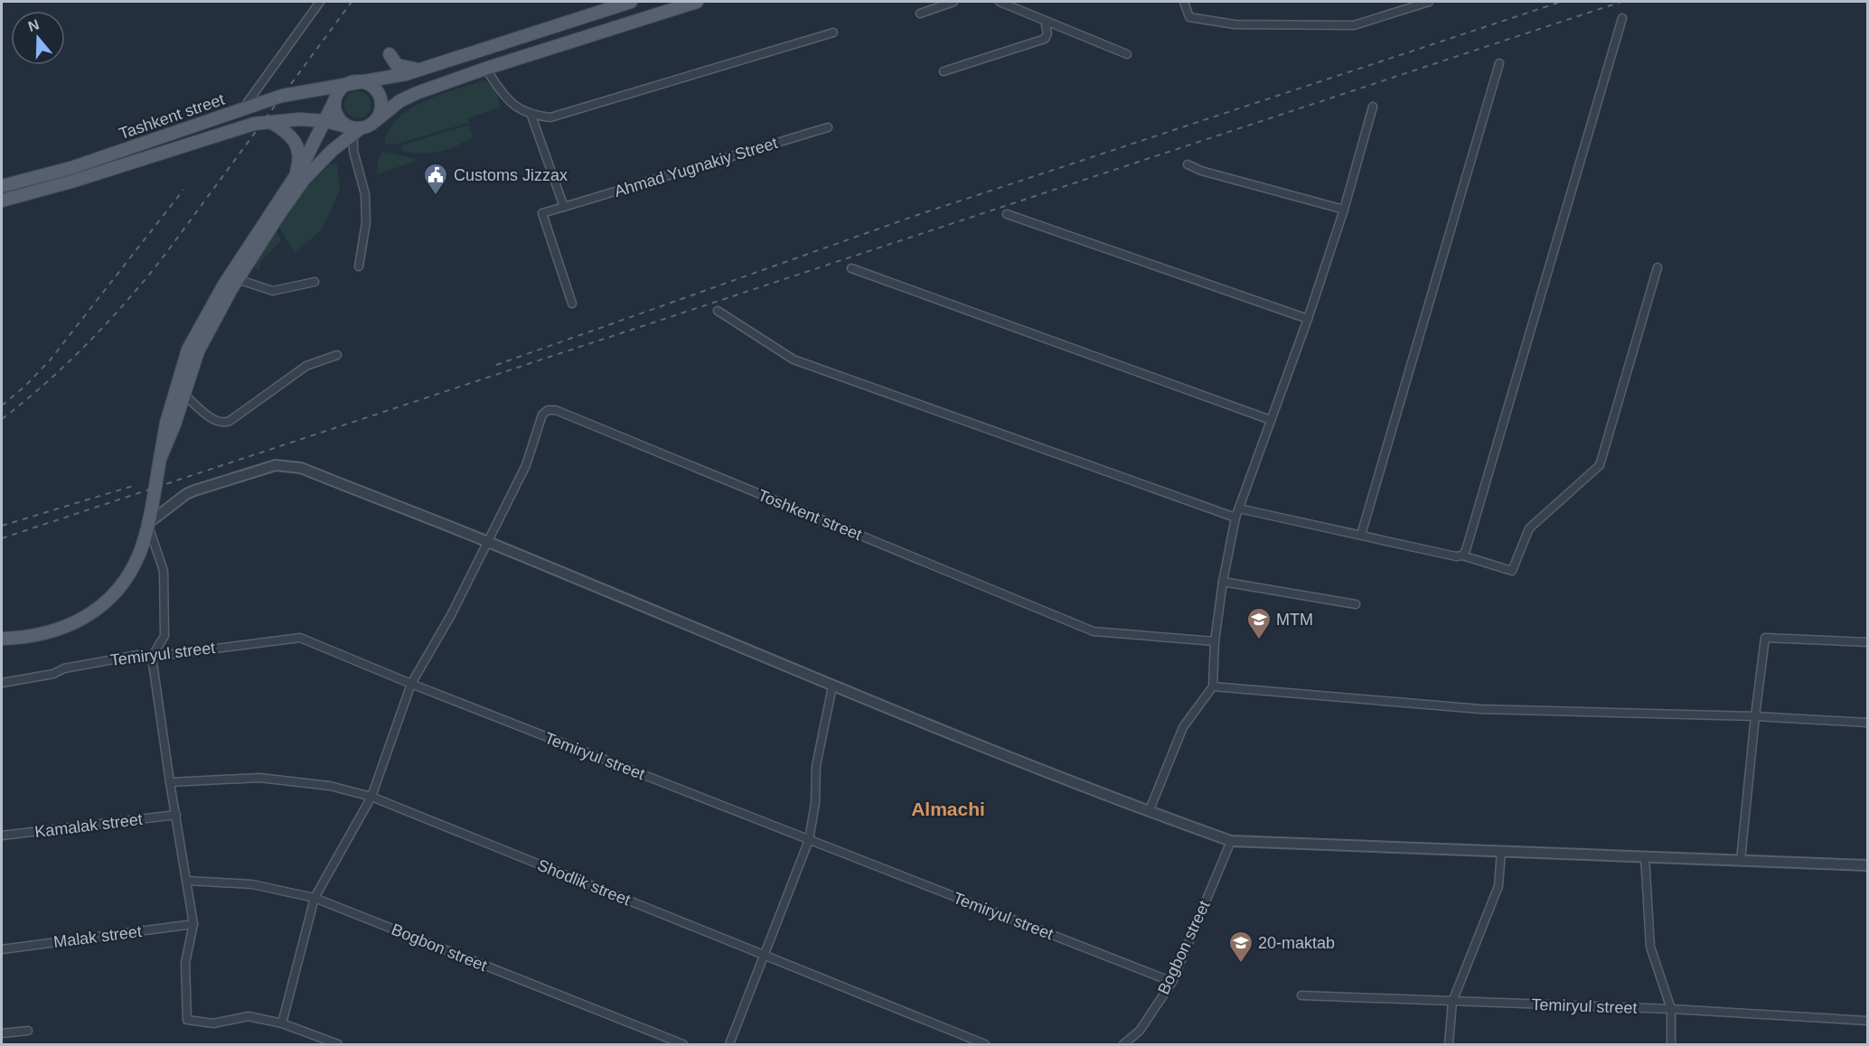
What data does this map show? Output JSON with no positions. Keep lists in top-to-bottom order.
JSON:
{
  "streets": {
    "main road": ["Tashkent street"],
    "street": [
      "Ahmad Yugnakiy Street",
      "Toshkent street",
      "Temiryul street",
      "Kamalak street",
      "Shodlik street",
      "Malak street",
      "Bogbon street"
    ]
  },
  "crossings": [
    ["Temiryul street", "Bogbon street"]
  ],
  "districts": ["Almachi"],
  "places": {
    "public building": ["Customs Jizzax"],
    "school or university": ["MTM", "20-maktab"]
  },
  "north": "top"
}
